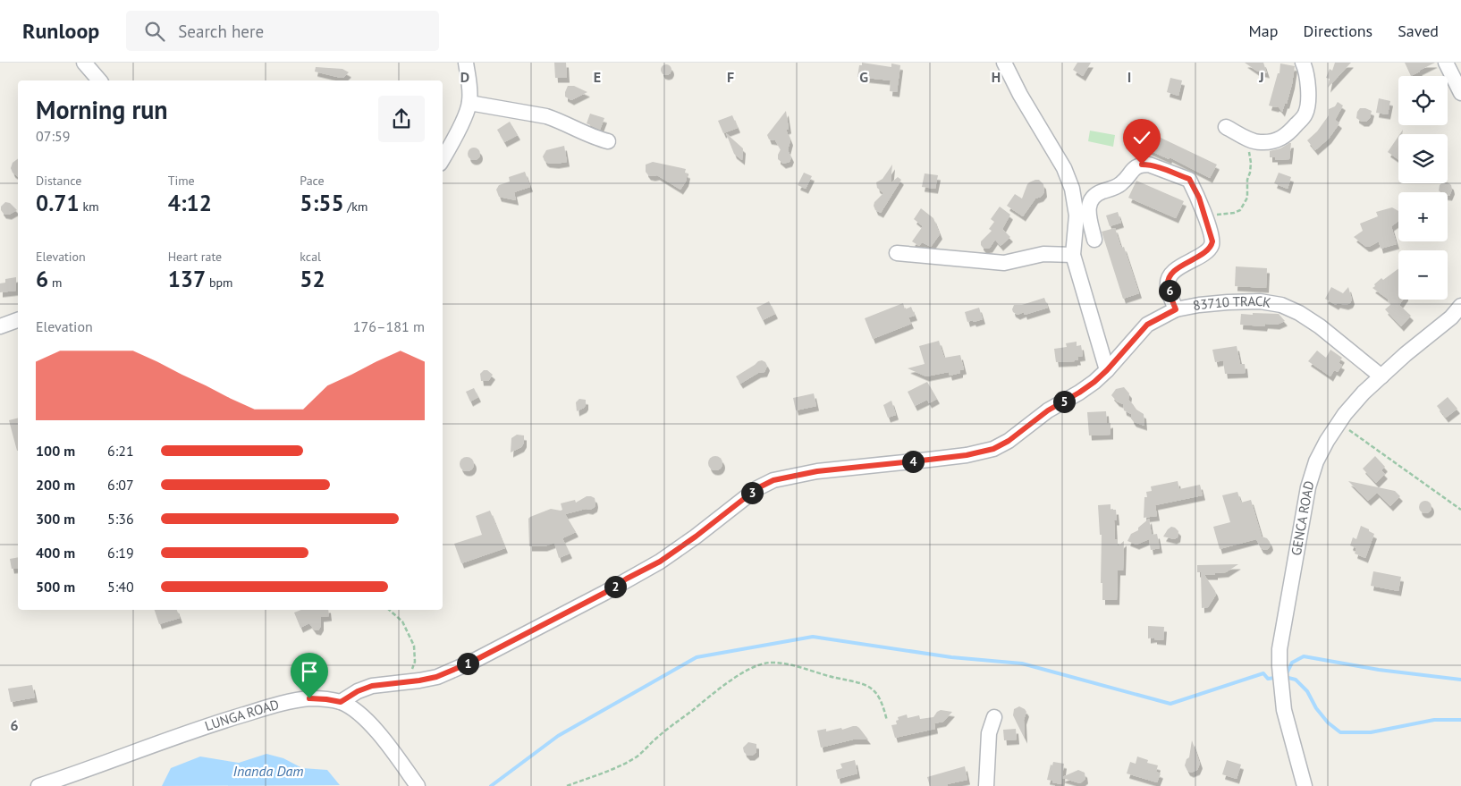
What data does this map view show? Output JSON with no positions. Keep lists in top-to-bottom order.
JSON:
{
  "streets": {
    "street": ["83710 TRACK", "GENCA ROAD", "LUNGA ROAD"]
  },
  "crossings": [
    ["83710 TRACK", "GENCA ROAD"],
    ["83710 TRACK", "LUNGA ROAD"]
  ],
  "water": ["Inanda Dam"],
  "page": {
    "header": "Runloop",
    "search": "Search here",
    "nav": ["Map", "Directions", "Saved"],
    "map_buttons": ["+", "−"],
    "heading": ["Morning run", "07:59"],
    "stats": [
      ["Distance", "0.71 km"],
      ["Time", "4:12"],
      ["Pace", "5:55 /km"],
      ["Elevation", "6 m"],
      ["Heart rate", "137 bpm"],
      ["kcal", "52"]
    ],
    "pins": [
      "6",
      "5",
      "4",
      "3",
      "2",
      "1"
    ],
    "chart": ["Elevation", "176–181 m"],
    "list": [
      {
        "name": "100 m",
        "note": "6:21"
      },
      {
        "name": "200 m",
        "note": "6:07"
      },
      {
        "name": "300 m",
        "note": "5:36"
      },
      {
        "name": "400 m",
        "note": "6:19"
      },
      {
        "name": "500 m",
        "note": "5:40"
      }
    ]
  },
  "grid": {
    "columns": [
      "D",
      "E",
      "F",
      "G",
      "H",
      "I",
      "J"
    ],
    "rows": ["6"]
  }
}
